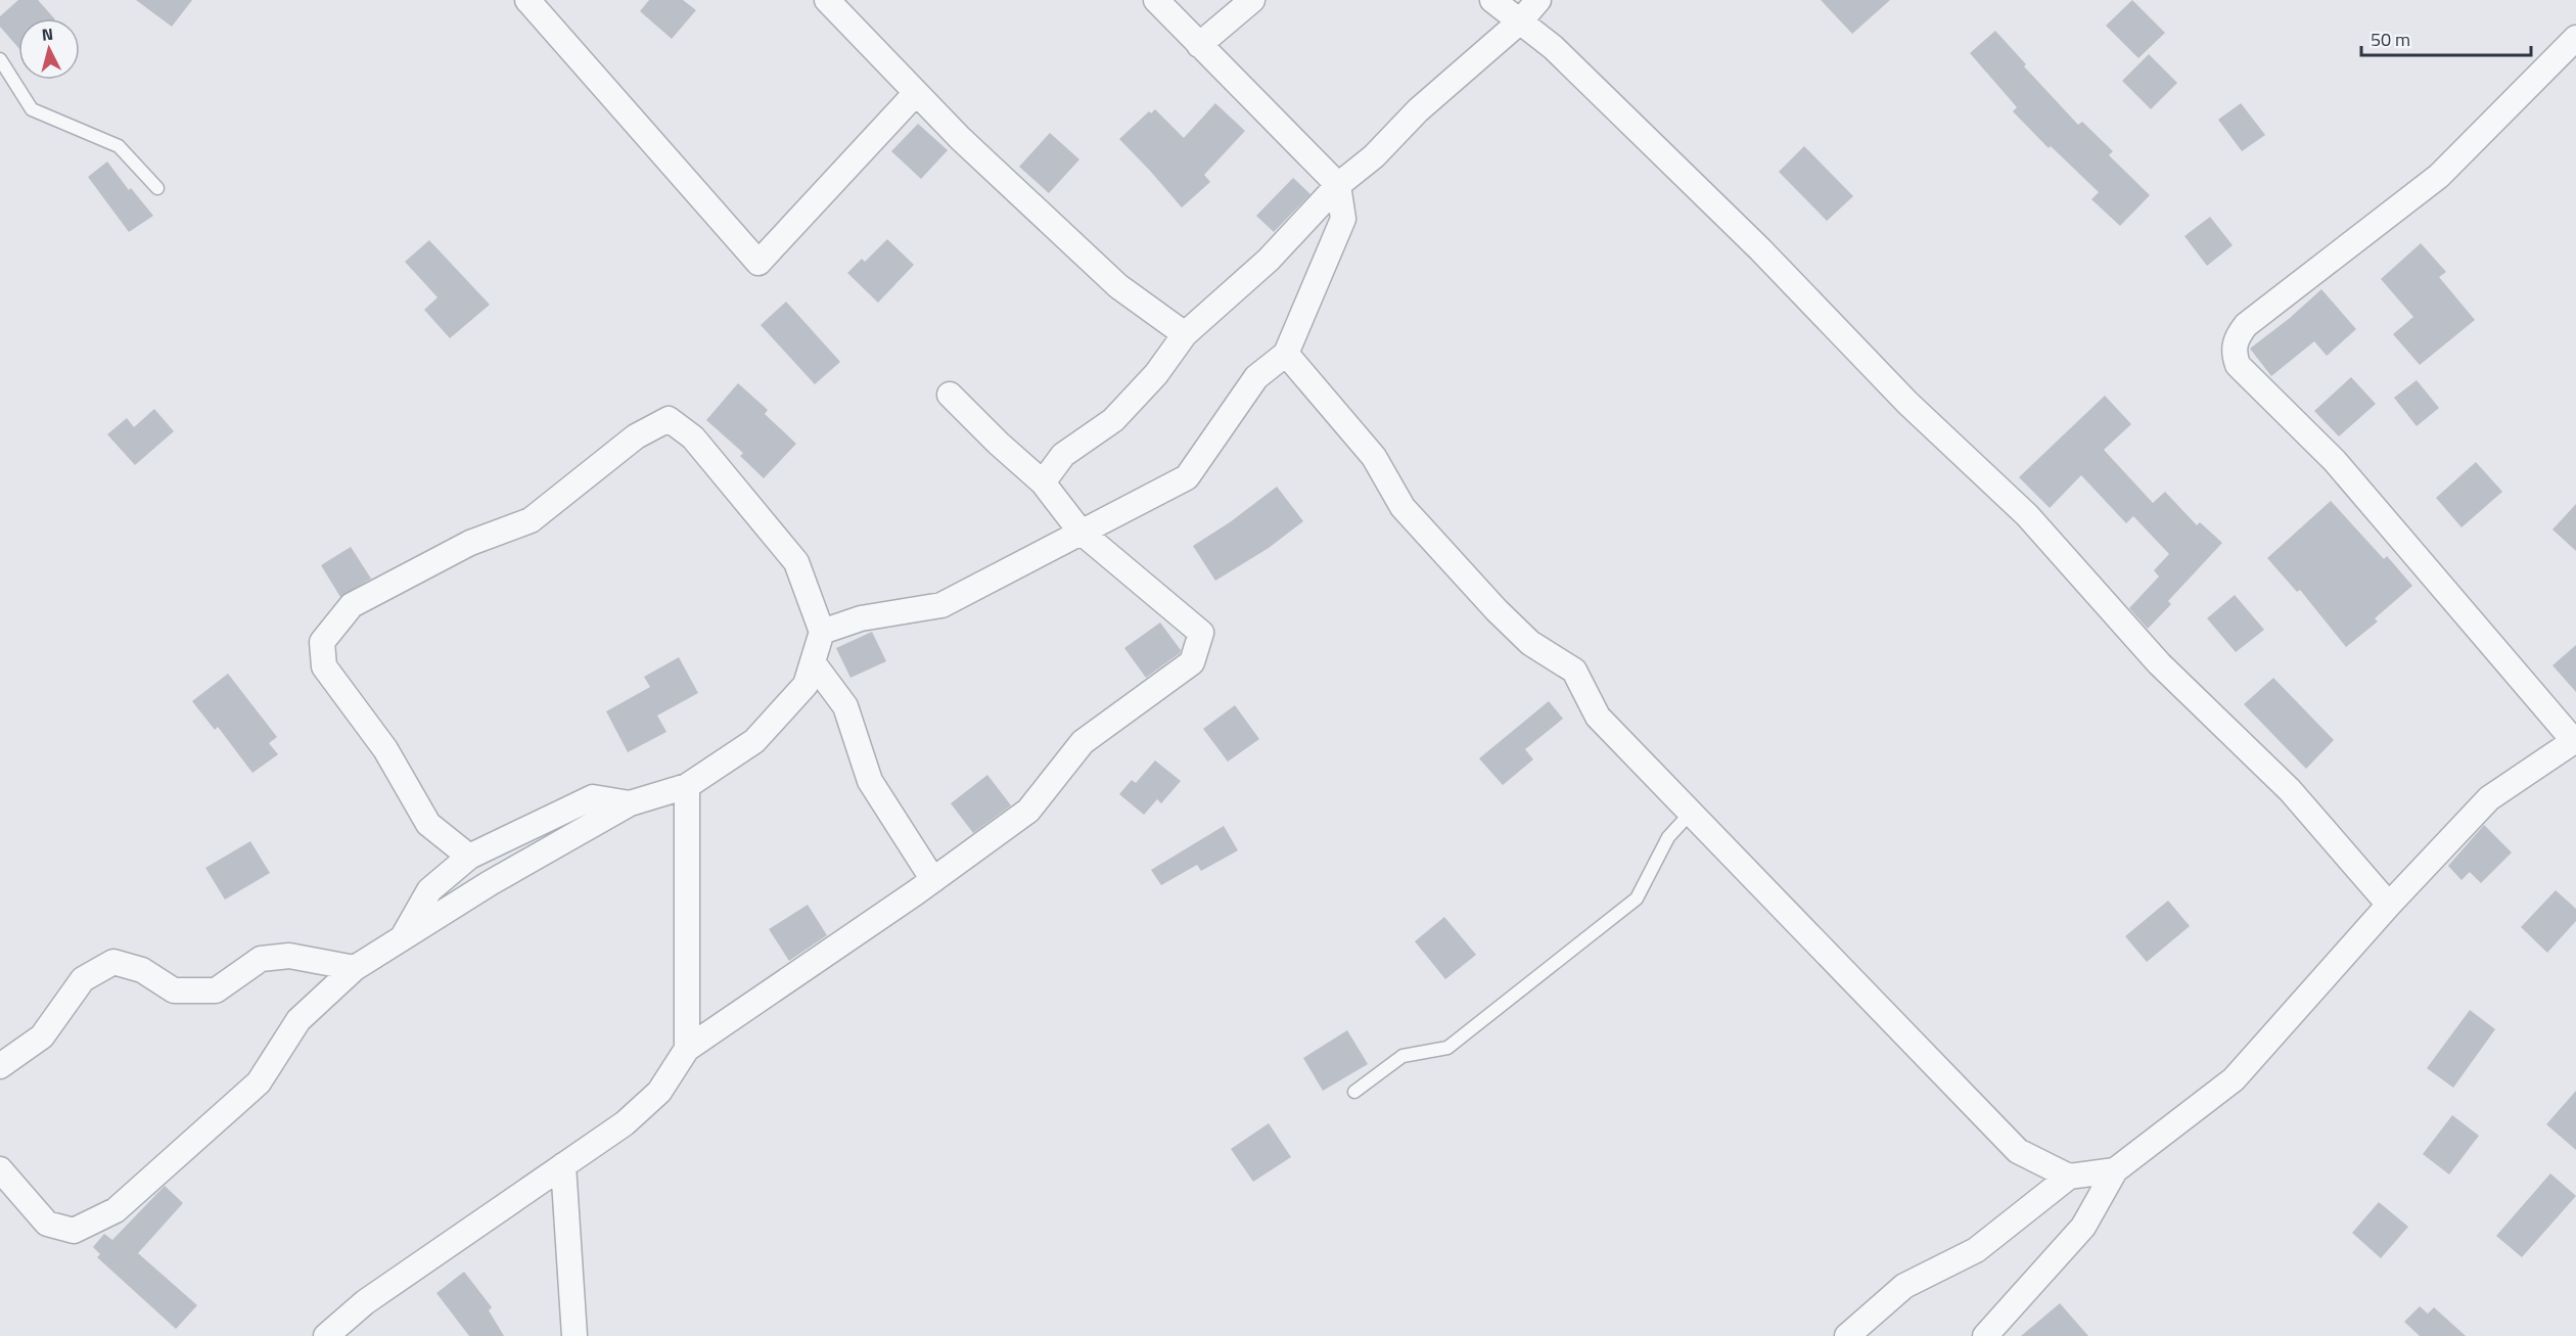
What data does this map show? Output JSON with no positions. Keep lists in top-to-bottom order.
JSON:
{
  "scale_bar": "50 m",
  "north": "top"
}
